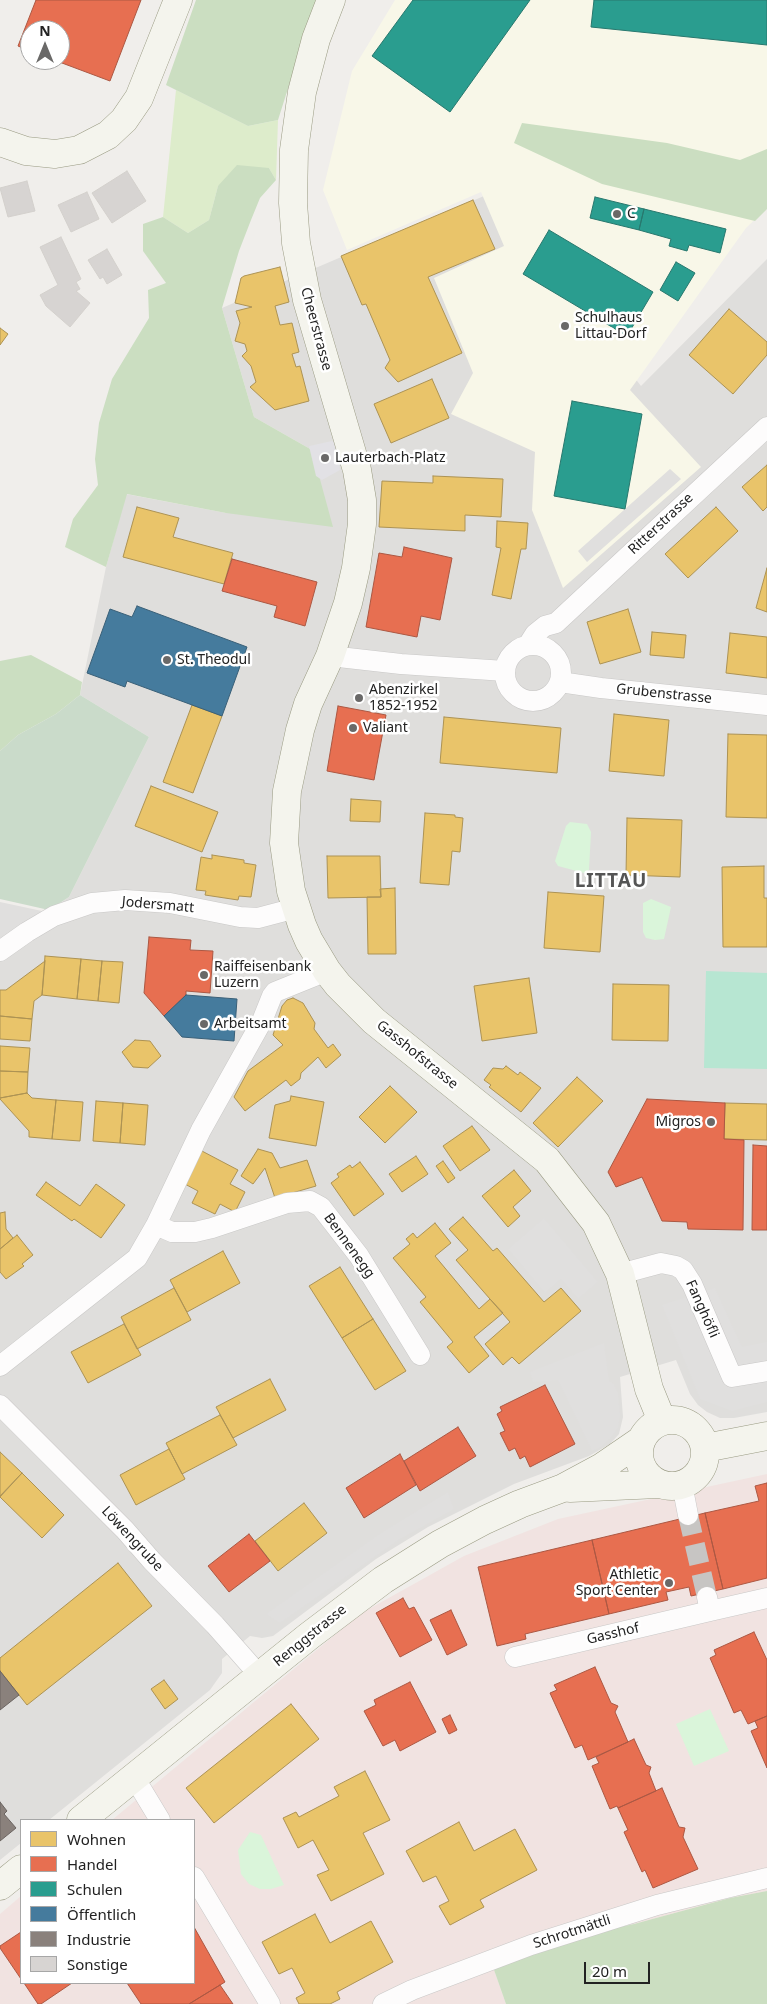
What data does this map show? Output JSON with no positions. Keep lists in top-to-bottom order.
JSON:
{
  "streets": {
    "street": [
      "Cheerstrasse",
      "Ritterstrasse",
      "Grubenstrasse",
      "Jodersmatt",
      "Gasshofstrasse",
      "Bennenegg",
      "Fanghöfli",
      "Löwengrube",
      "Gasshof",
      "Renggstrasse",
      "Schrotmättli"
    ]
  },
  "crossings": [
    ["Cheerstrasse", "Gasshofstrasse"],
    ["Ritterstrasse", "Grubenstrasse"],
    ["Jodersmatt", "Gasshofstrasse"],
    ["Gasshofstrasse", "Fanghöfli"],
    ["Gasshofstrasse", "Renggstrasse"],
    ["Löwengrube", "Renggstrasse"]
  ],
  "districts": ["LITTAU"],
  "places": [
    "C",
    "Schulhaus Littau-Dorf",
    "Lauterbach-Platz",
    "St. Theodul",
    "Abenzirkel 1852-1952",
    "Valiant",
    "Raiffeisenbank Luzern",
    "Arbeitsamt",
    "Migros",
    "Athletic Sport Center"
  ],
  "legend": [
    "Wohnen",
    "Handel",
    "Schulen",
    "Öffentlich",
    "Industrie",
    "Sonstige"
  ],
  "scale_bar": "20 m",
  "north": "top"
}
